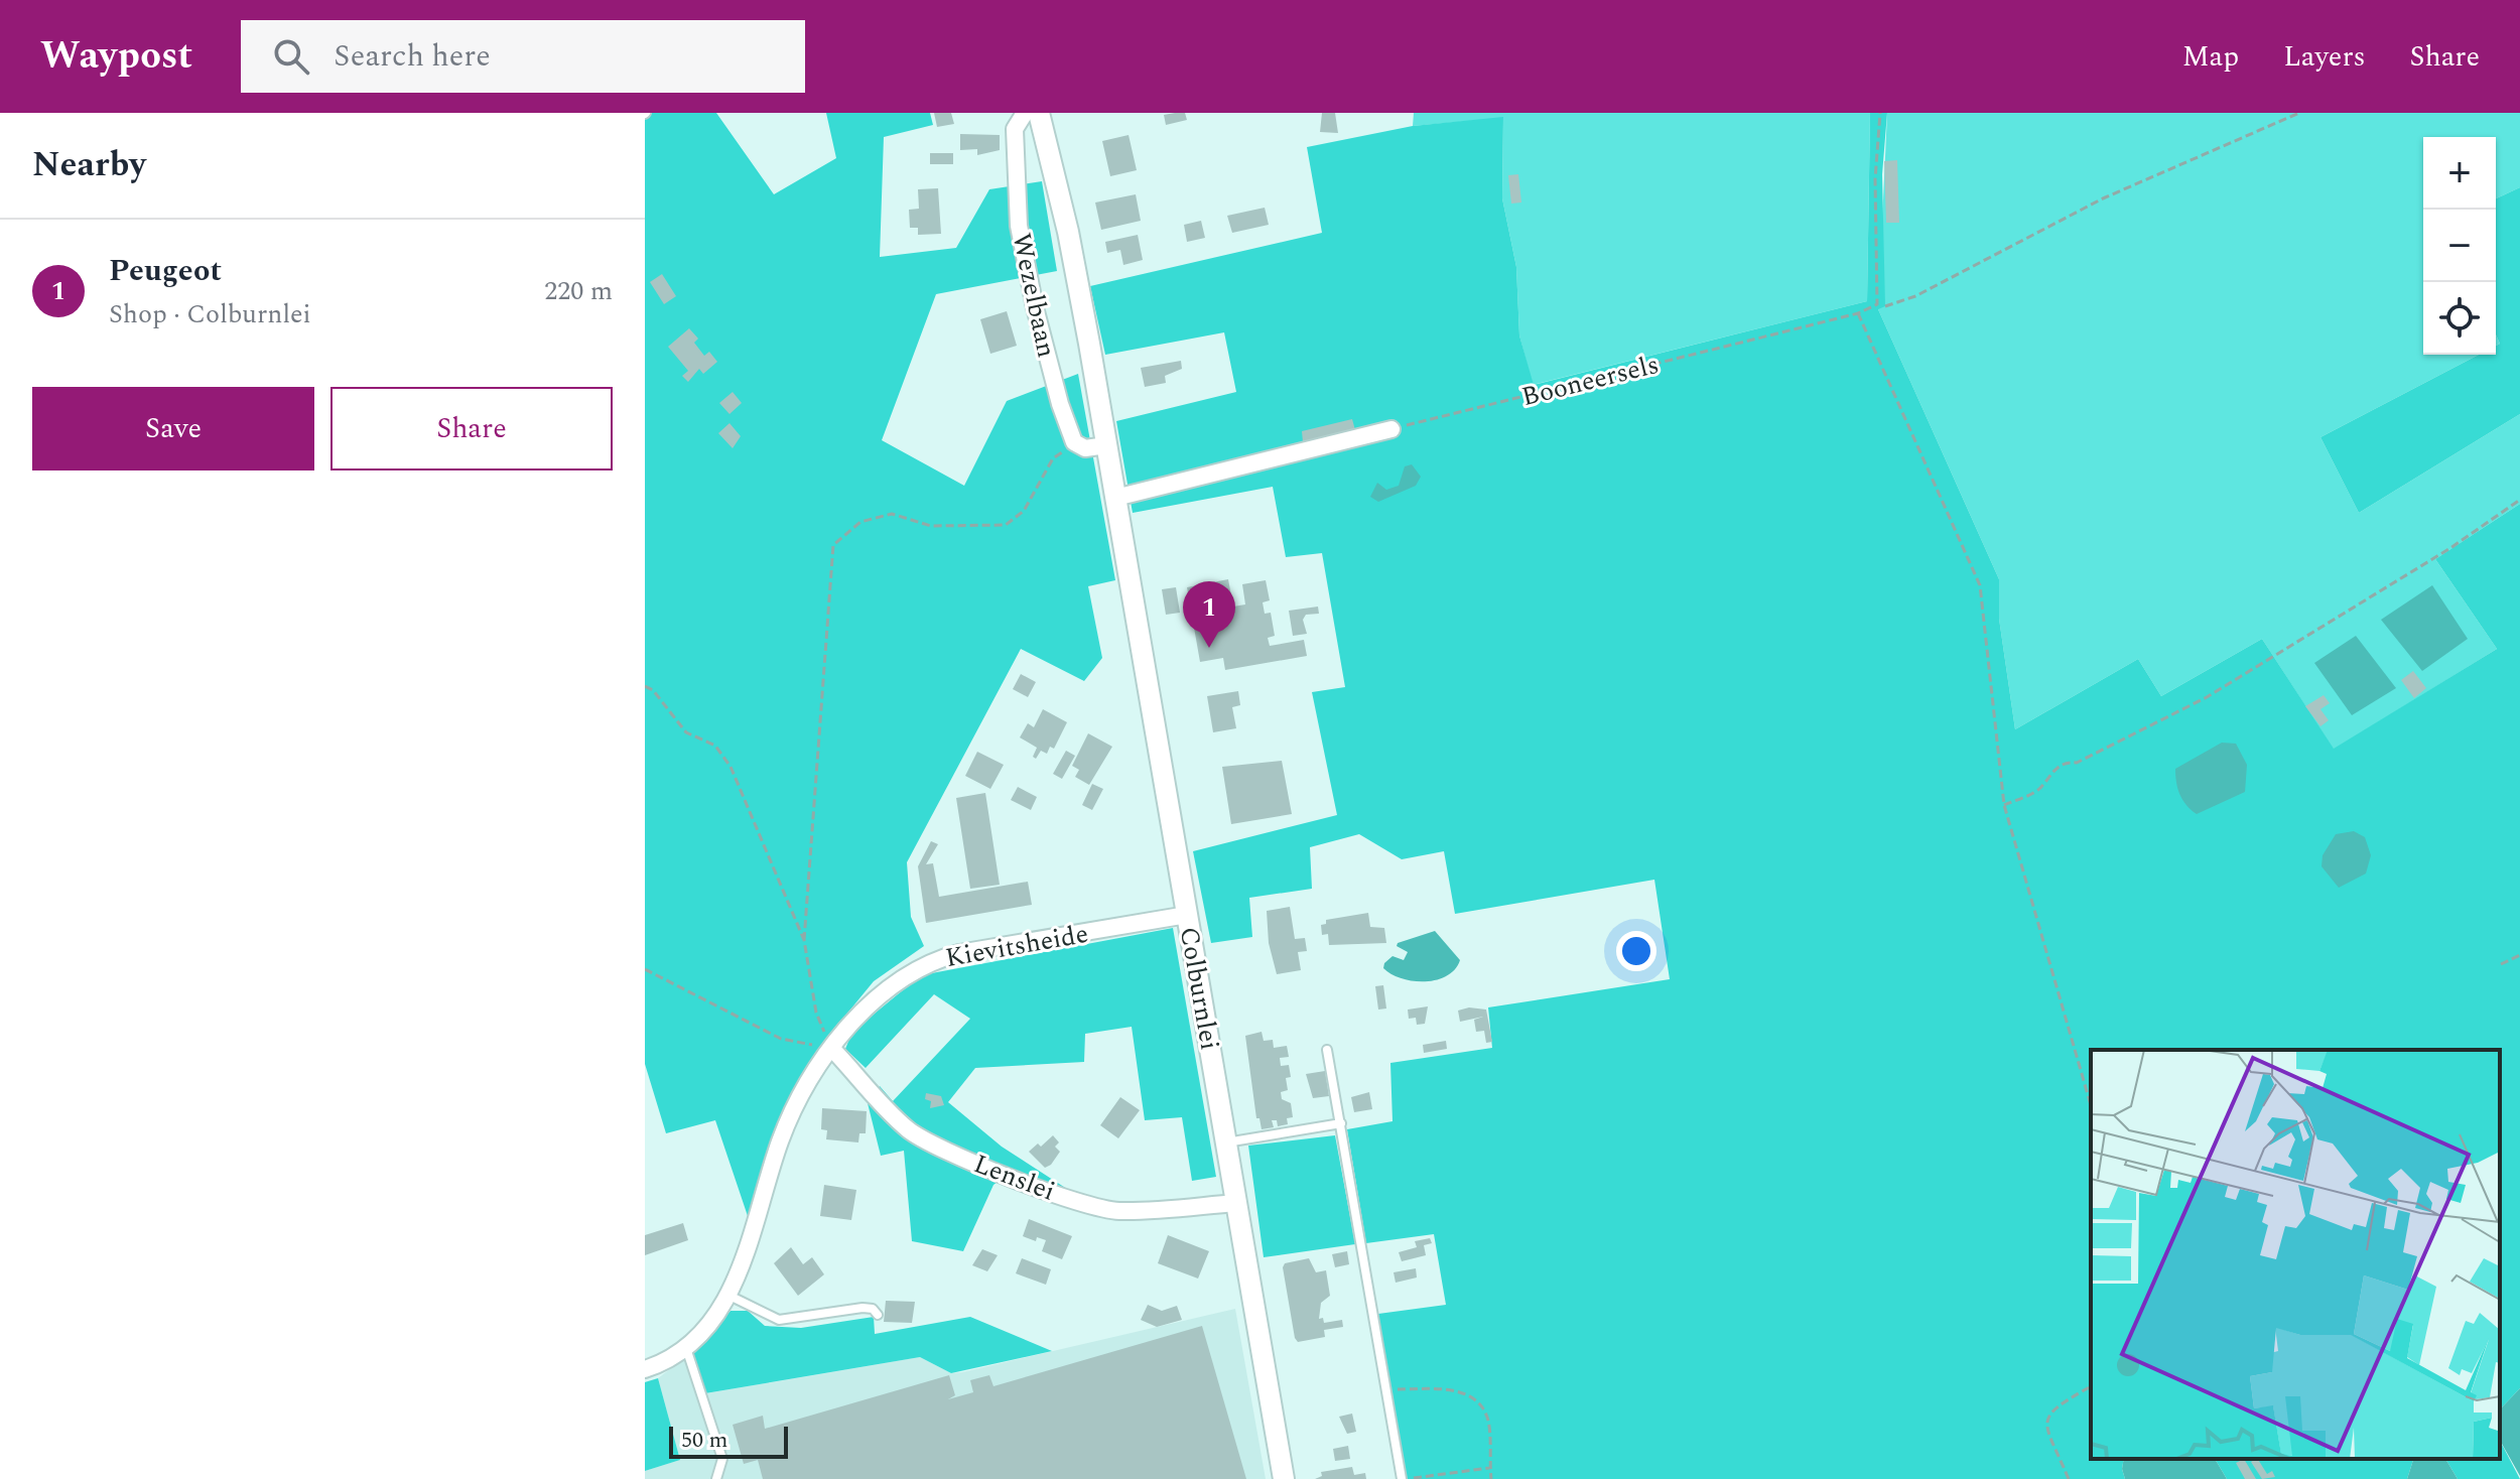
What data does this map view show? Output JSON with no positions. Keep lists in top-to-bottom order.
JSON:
{
  "streets": {
    "street": [
      "Wezelbaan",
      "Kievitsheide",
      "Colburnlei",
      "Lenslei"
    ],
    "path": ["Booneersels"]
  },
  "crossings": [
    ["Wezelbaan", "Colburnlei"],
    ["Kievitsheide", "Colburnlei"],
    ["Kievitsheide", "Lenslei"],
    ["Colburnlei", "Lenslei"]
  ],
  "scale_bar": "50 m",
  "page": {
    "header": "Waypost",
    "search": "Search here",
    "nav": ["Map", "Layers", "Share"],
    "heading": "Nearby",
    "map_buttons": ["+", "−"],
    "list": [
      {
        "mark": "1",
        "name": "Peugeot",
        "note": "Shop · Colburnlei",
        "value": "220 m"
      }
    ],
    "buttons": ["Save", "Share"],
    "pins": "1",
    "scale": "50 m"
  }
}
